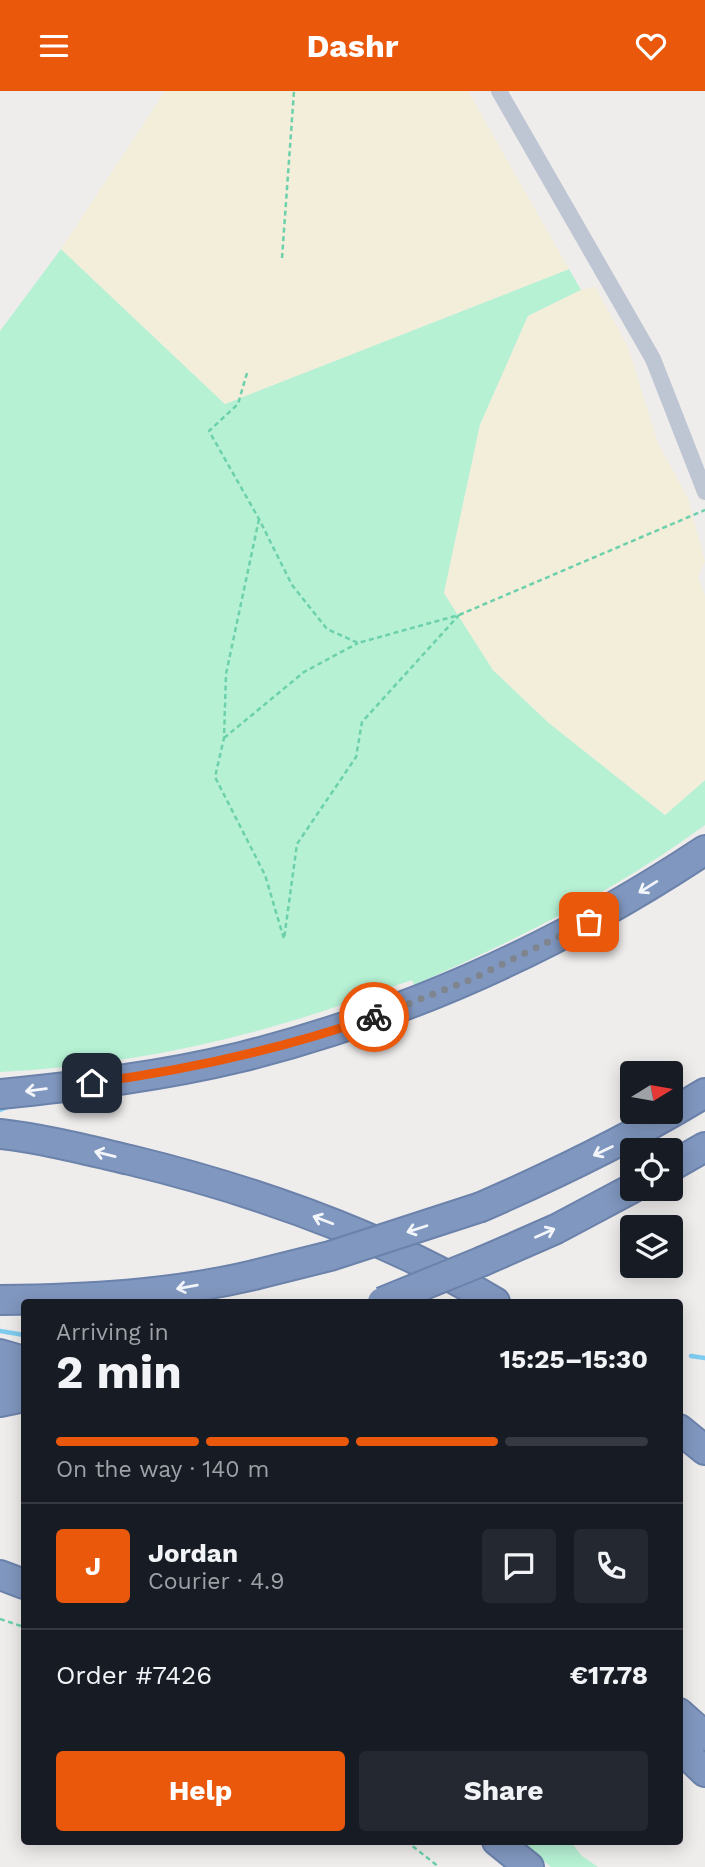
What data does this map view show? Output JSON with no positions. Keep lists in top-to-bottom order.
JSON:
{
  "north": "right",
  "page": {
    "header": "Dashr",
    "heading": ["2 min", "Arriving in", "15:25–15:30"],
    "panel": [
      "Jordan",
      "Courier · 4.9",
      "Order #7426",
      "€17.78"
    ],
    "bar": "On the way · 140 m",
    "round": "J",
    "buttons": ["Help", "Share"]
  }
}
